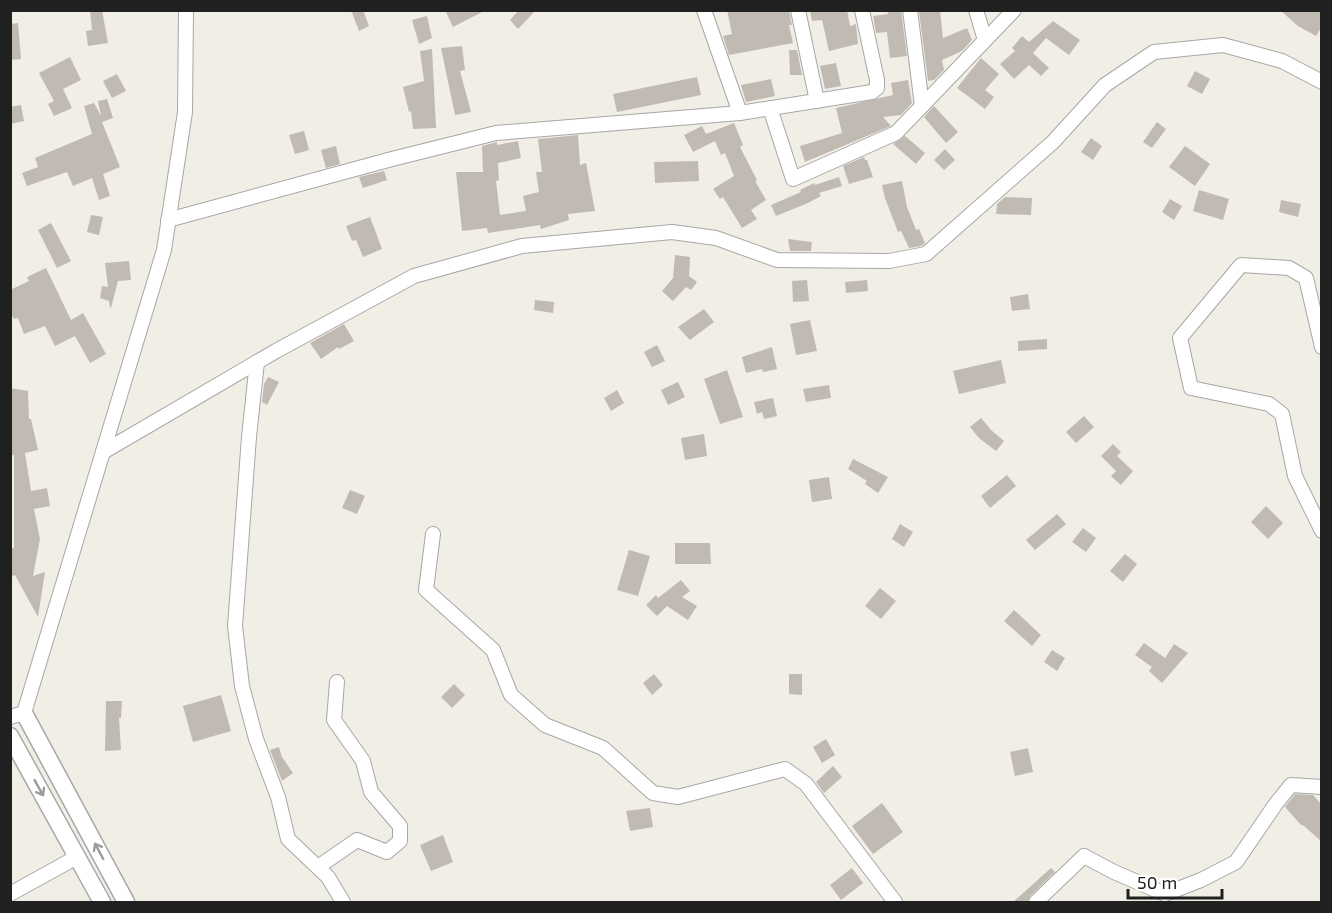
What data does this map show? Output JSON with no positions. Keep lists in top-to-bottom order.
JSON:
{
  "scale_bar": "50 m"
}
